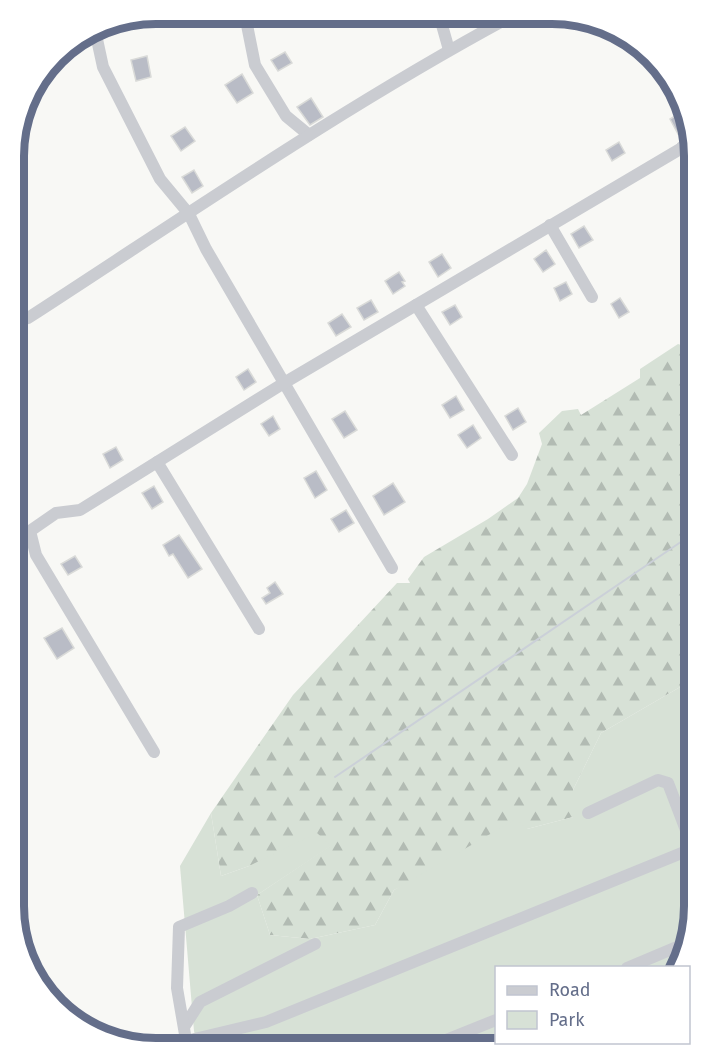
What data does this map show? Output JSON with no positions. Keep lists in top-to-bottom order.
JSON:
{
  "legend": ["Road", "Park"]
}
